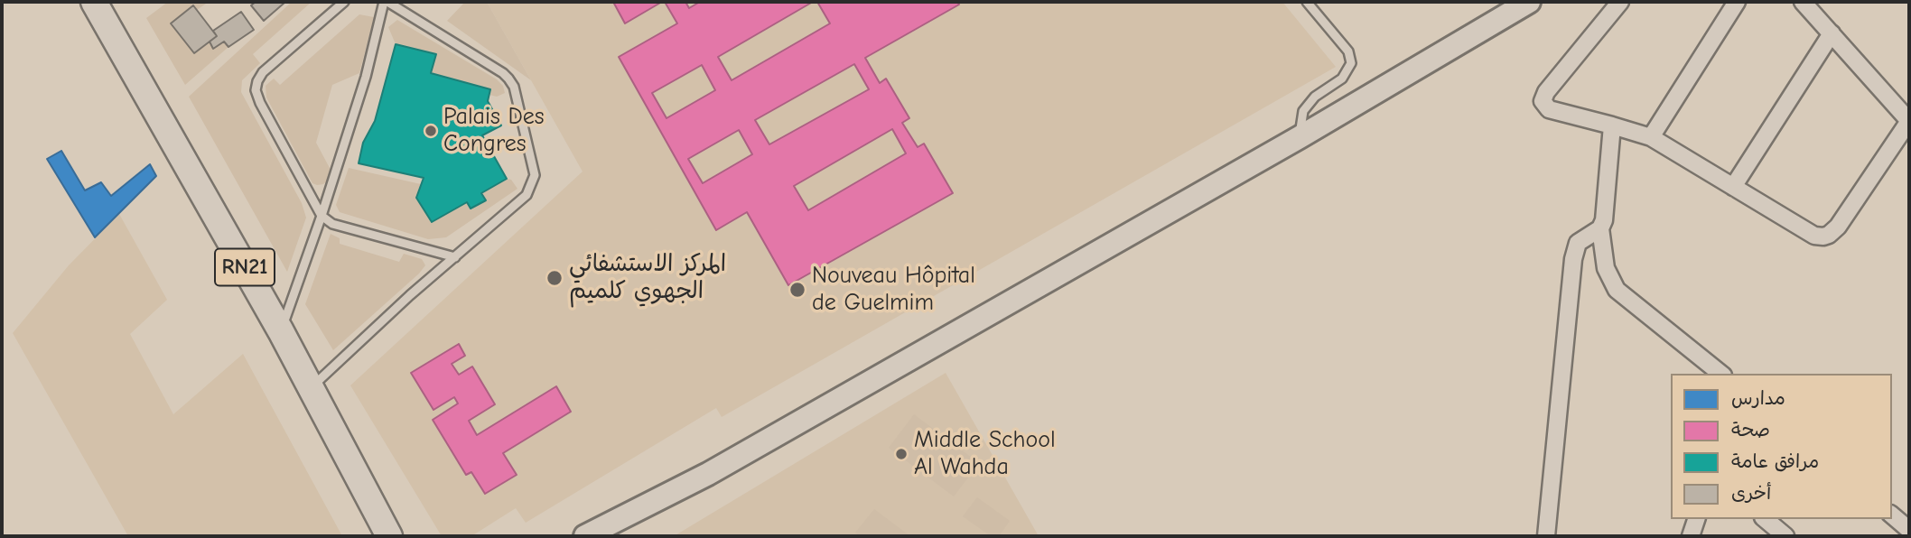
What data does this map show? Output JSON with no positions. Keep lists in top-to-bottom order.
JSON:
{
  "streets": {
    "main road": ["RN21"]
  },
  "places": [
    "Palais Des Congres",
    "المركز الاستشفائي الجهوي كلميم",
    "Nouveau Hôpital de Guelmim",
    "Middle School Al Wahda"
  ],
  "legend": [
    "مدارس",
    "صحة",
    "مرافق عامة",
    "أخرى"
  ]
}
